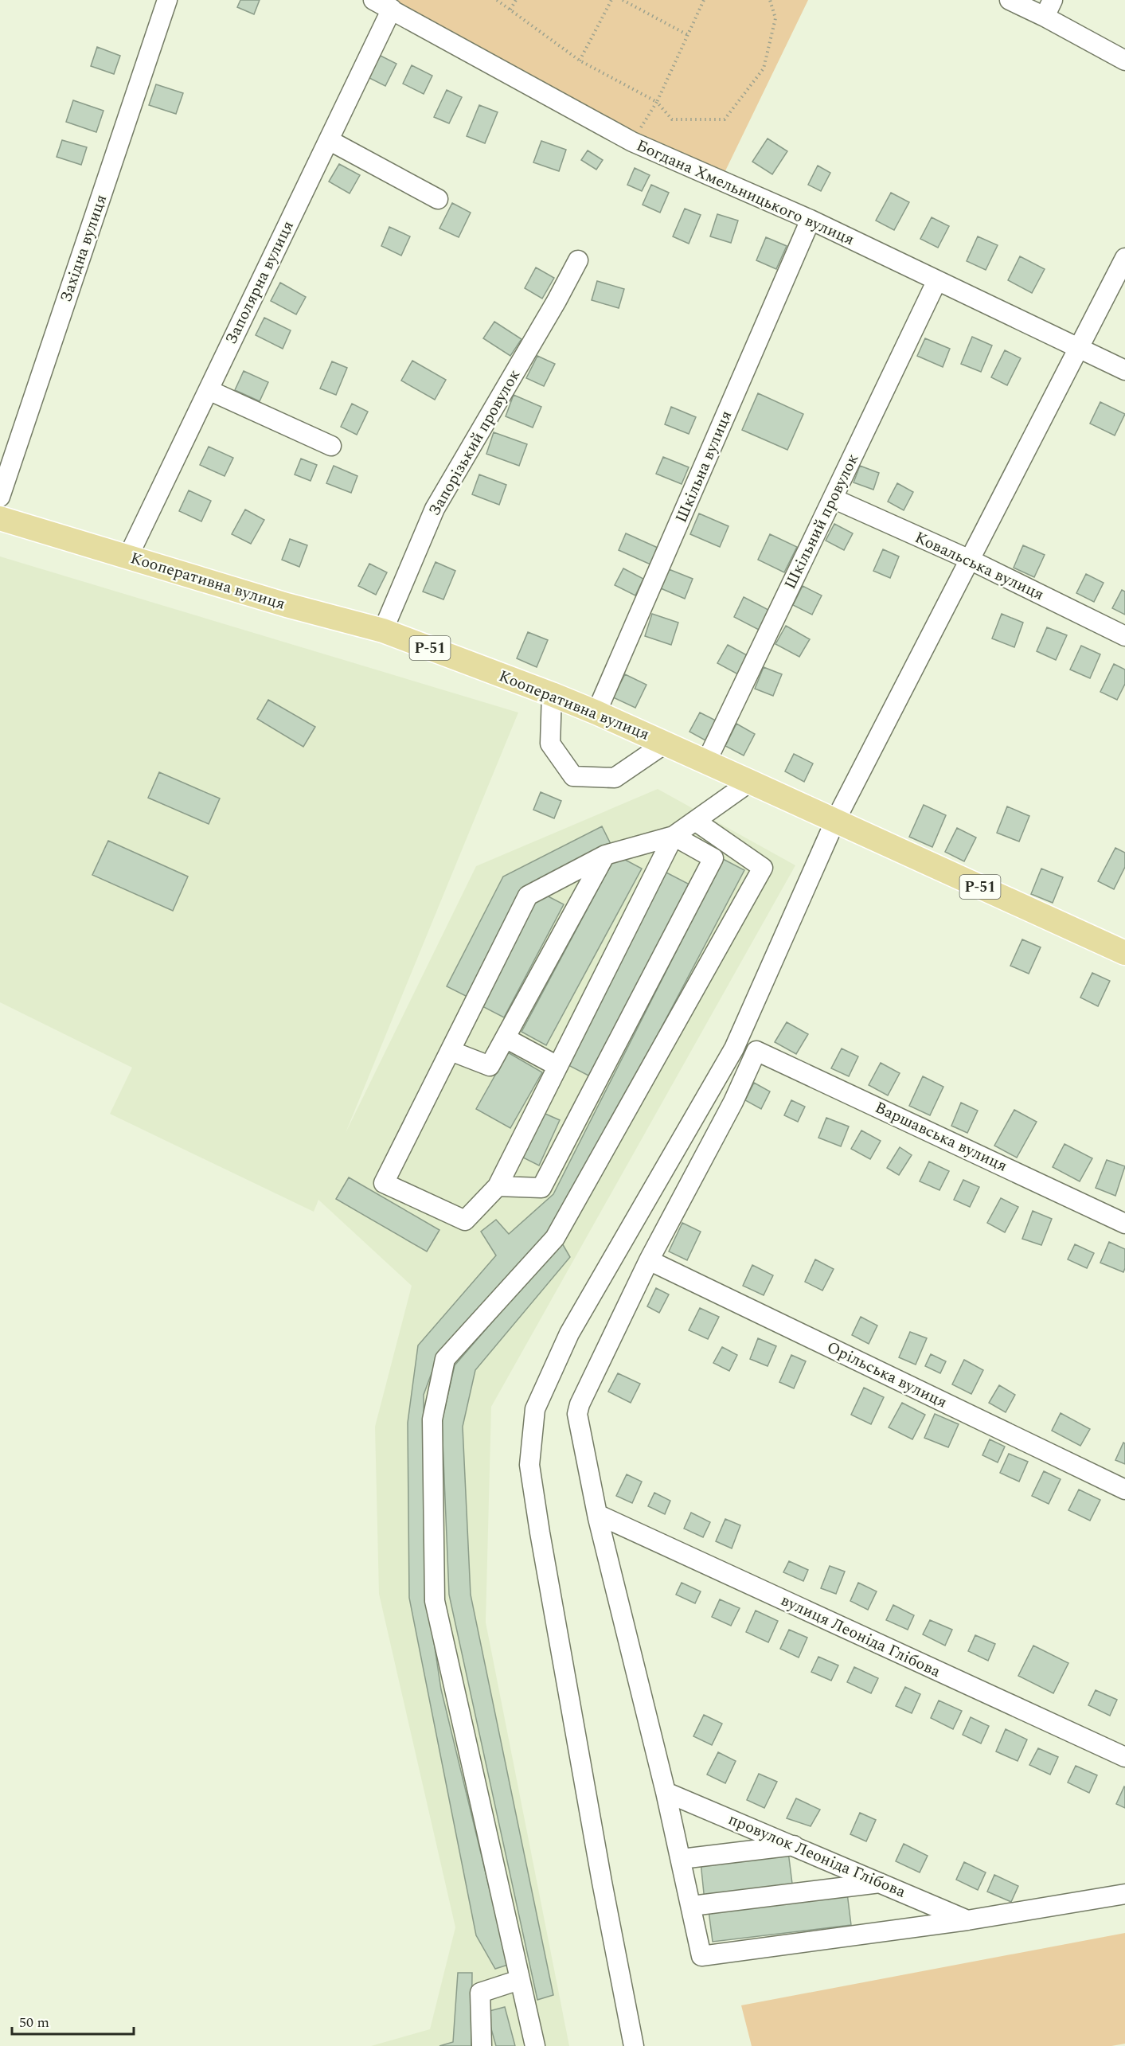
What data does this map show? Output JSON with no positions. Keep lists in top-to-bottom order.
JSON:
{
  "streets": {
    "main road": ["Кооперативна вулиця", "Р-51"],
    "street": [
      "Богдана Хмельницького вулиця",
      "Західна вулиця",
      "Заполярна вулиця",
      "Запорізький провулок",
      "Шкільна вулиця",
      "Шкільний провулок",
      "Ковальська вулиця",
      "Варшавська вулиця",
      "Орільська вулиця",
      "вулиця Леоніда Глібова",
      "провулок Леоніда Глібова"
    ]
  },
  "crossings": [
    ["Богдана Хмельницького вулиця", "Заполярна вулиця"],
    ["Богдана Хмельницького вулиця", "Шкільна вулиця"],
    ["Богдана Хмельницького вулиця", "Шкільний провулок"],
    ["Заполярна вулиця", "Кооперативна вулиця"],
    ["Запорізький провулок", "Кооперативна вулиця"],
    ["Шкільна вулиця", "Кооперативна вулиця"],
    ["Шкільний провулок", "Ковальська вулиця"],
    ["Шкільний провулок", "Кооперативна вулиця"],
    ["Варшавська вулиця", "Орільська вулиця"]
  ],
  "scale_bar": "50 m"
}
